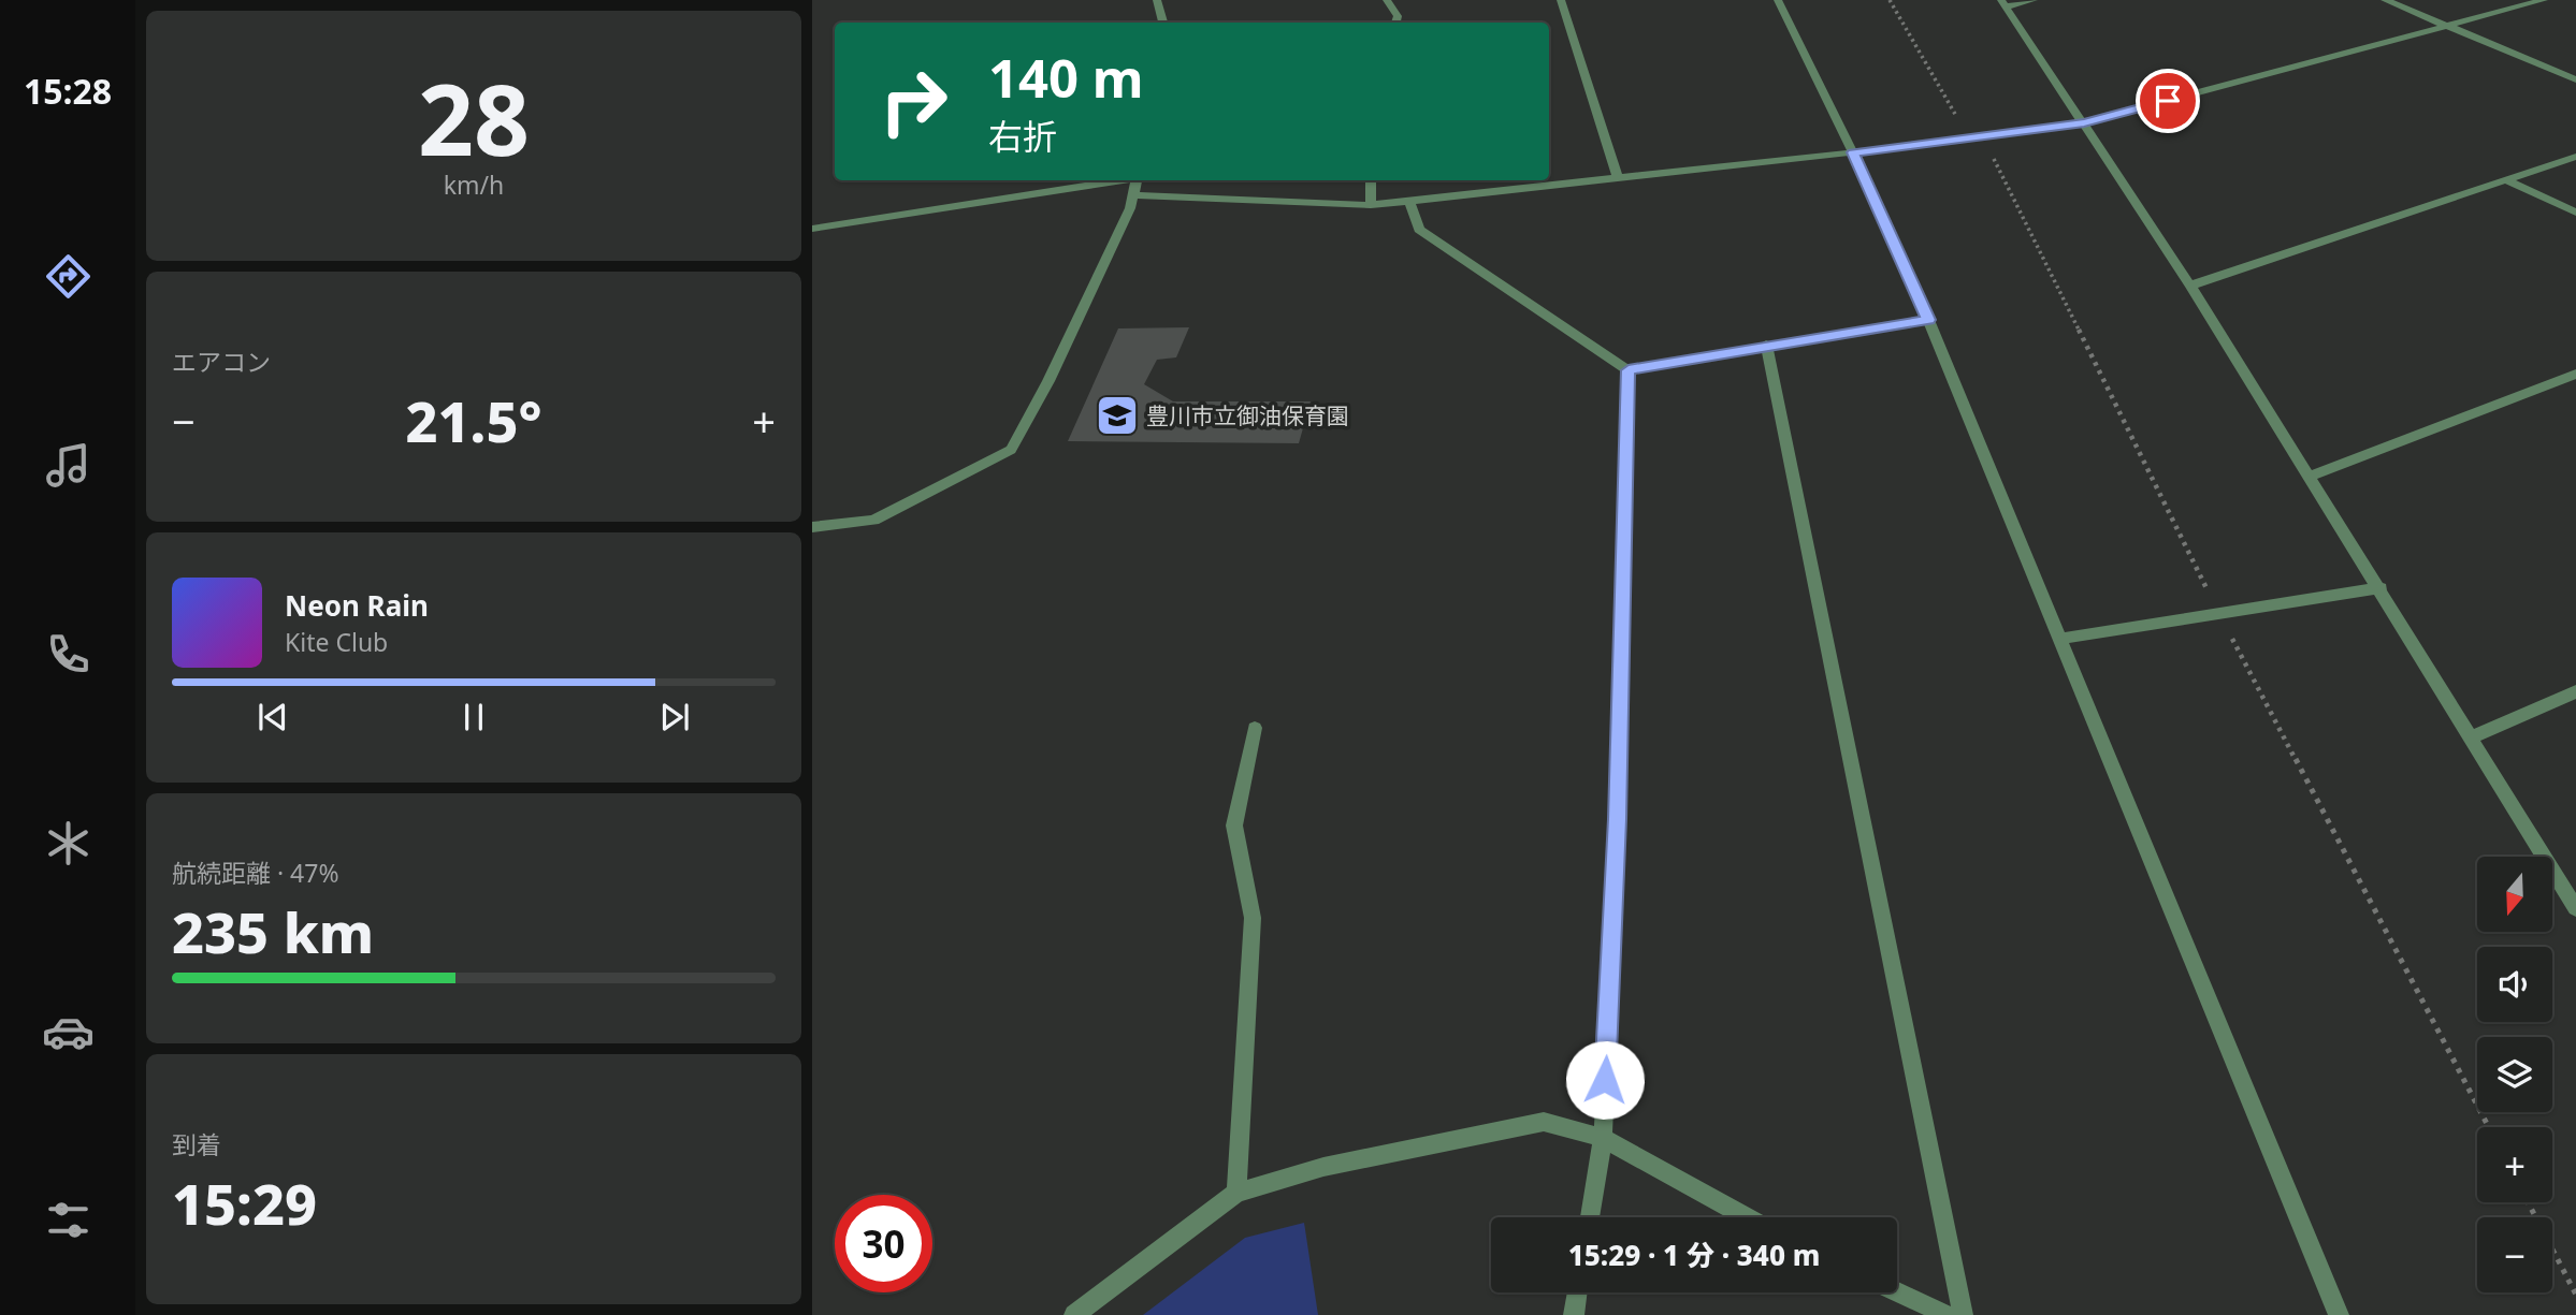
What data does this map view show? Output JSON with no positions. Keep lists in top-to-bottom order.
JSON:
{
  "places": {
    "school or university": ["豊川市立御油保育園"]
  },
  "north": "bottom",
  "page": {
    "tabs": "15:28",
    "tile": [
      ["28", "km/h"],
      "エアコン",
      ["航続距離 · 47%", "235 km"],
      ["到着", "15:29"]
    ],
    "turn": ["140 m", "右折"],
    "heat": ["−", "21.5°", "+"],
    "song": ["Neon Rain", "Kite Club"],
    "map_buttons": ["+", "−"],
    "limit": "30",
    "trip": "15:29 · 1 分 · 340 m"
  }
}
